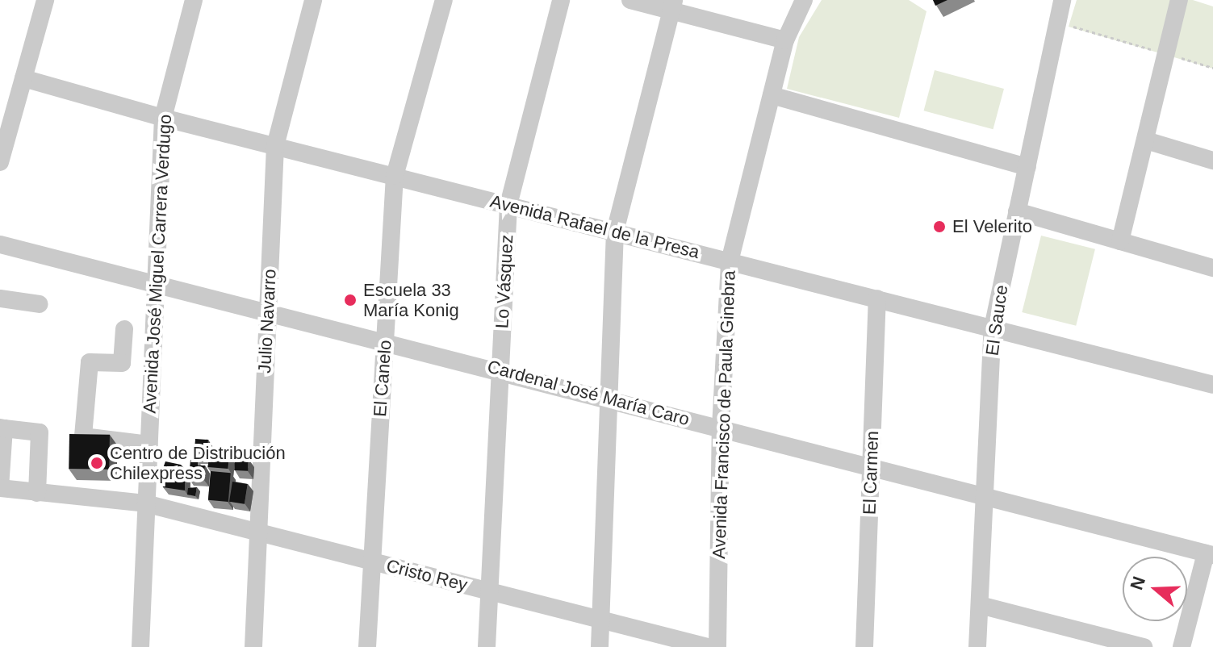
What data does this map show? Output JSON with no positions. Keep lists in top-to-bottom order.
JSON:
{
  "streets": {
    "street": [
      "Avenida Rafael de la Presa",
      "Avenida José Miguel Carrera Verdugo",
      "Lo Vásquez",
      "El Sauce",
      "Julio Navarro",
      "El Canelo",
      "Cardenal José María Caro",
      "Avenida Francisco de Paula Ginebra",
      "El Carmen",
      "Cristo Rey"
    ]
  },
  "crossings": [
    ["Avenida Rafael de la Presa", "Avenida José Miguel Carrera Verdugo"],
    ["Avenida Rafael de la Presa", "Lo Vásquez"],
    ["Avenida Rafael de la Presa", "El Sauce"],
    ["Avenida Rafael de la Presa", "Julio Navarro"],
    ["Avenida Rafael de la Presa", "El Canelo"],
    ["Avenida Rafael de la Presa", "Avenida Francisco de Paula Ginebra"],
    ["Avenida Rafael de la Presa", "El Carmen"],
    ["Avenida José Miguel Carrera Verdugo", "Cardenal José María Caro"],
    ["Avenida José Miguel Carrera Verdugo", "Cristo Rey"],
    ["Lo Vásquez", "Cardenal José María Caro"],
    ["Lo Vásquez", "Cristo Rey"],
    ["El Sauce", "Cardenal José María Caro"],
    ["Julio Navarro", "Cardenal José María Caro"],
    ["Julio Navarro", "Cristo Rey"],
    ["El Canelo", "Cardenal José María Caro"],
    ["El Canelo", "Cristo Rey"],
    ["Cardenal José María Caro", "Avenida Francisco de Paula Ginebra"],
    ["Cardenal José María Caro", "El Carmen"]
  ],
  "places": ["El Velerito", "Escuela 33 María Konig", "Centro de Distribución Chilexpress"],
  "north": "left"
}
